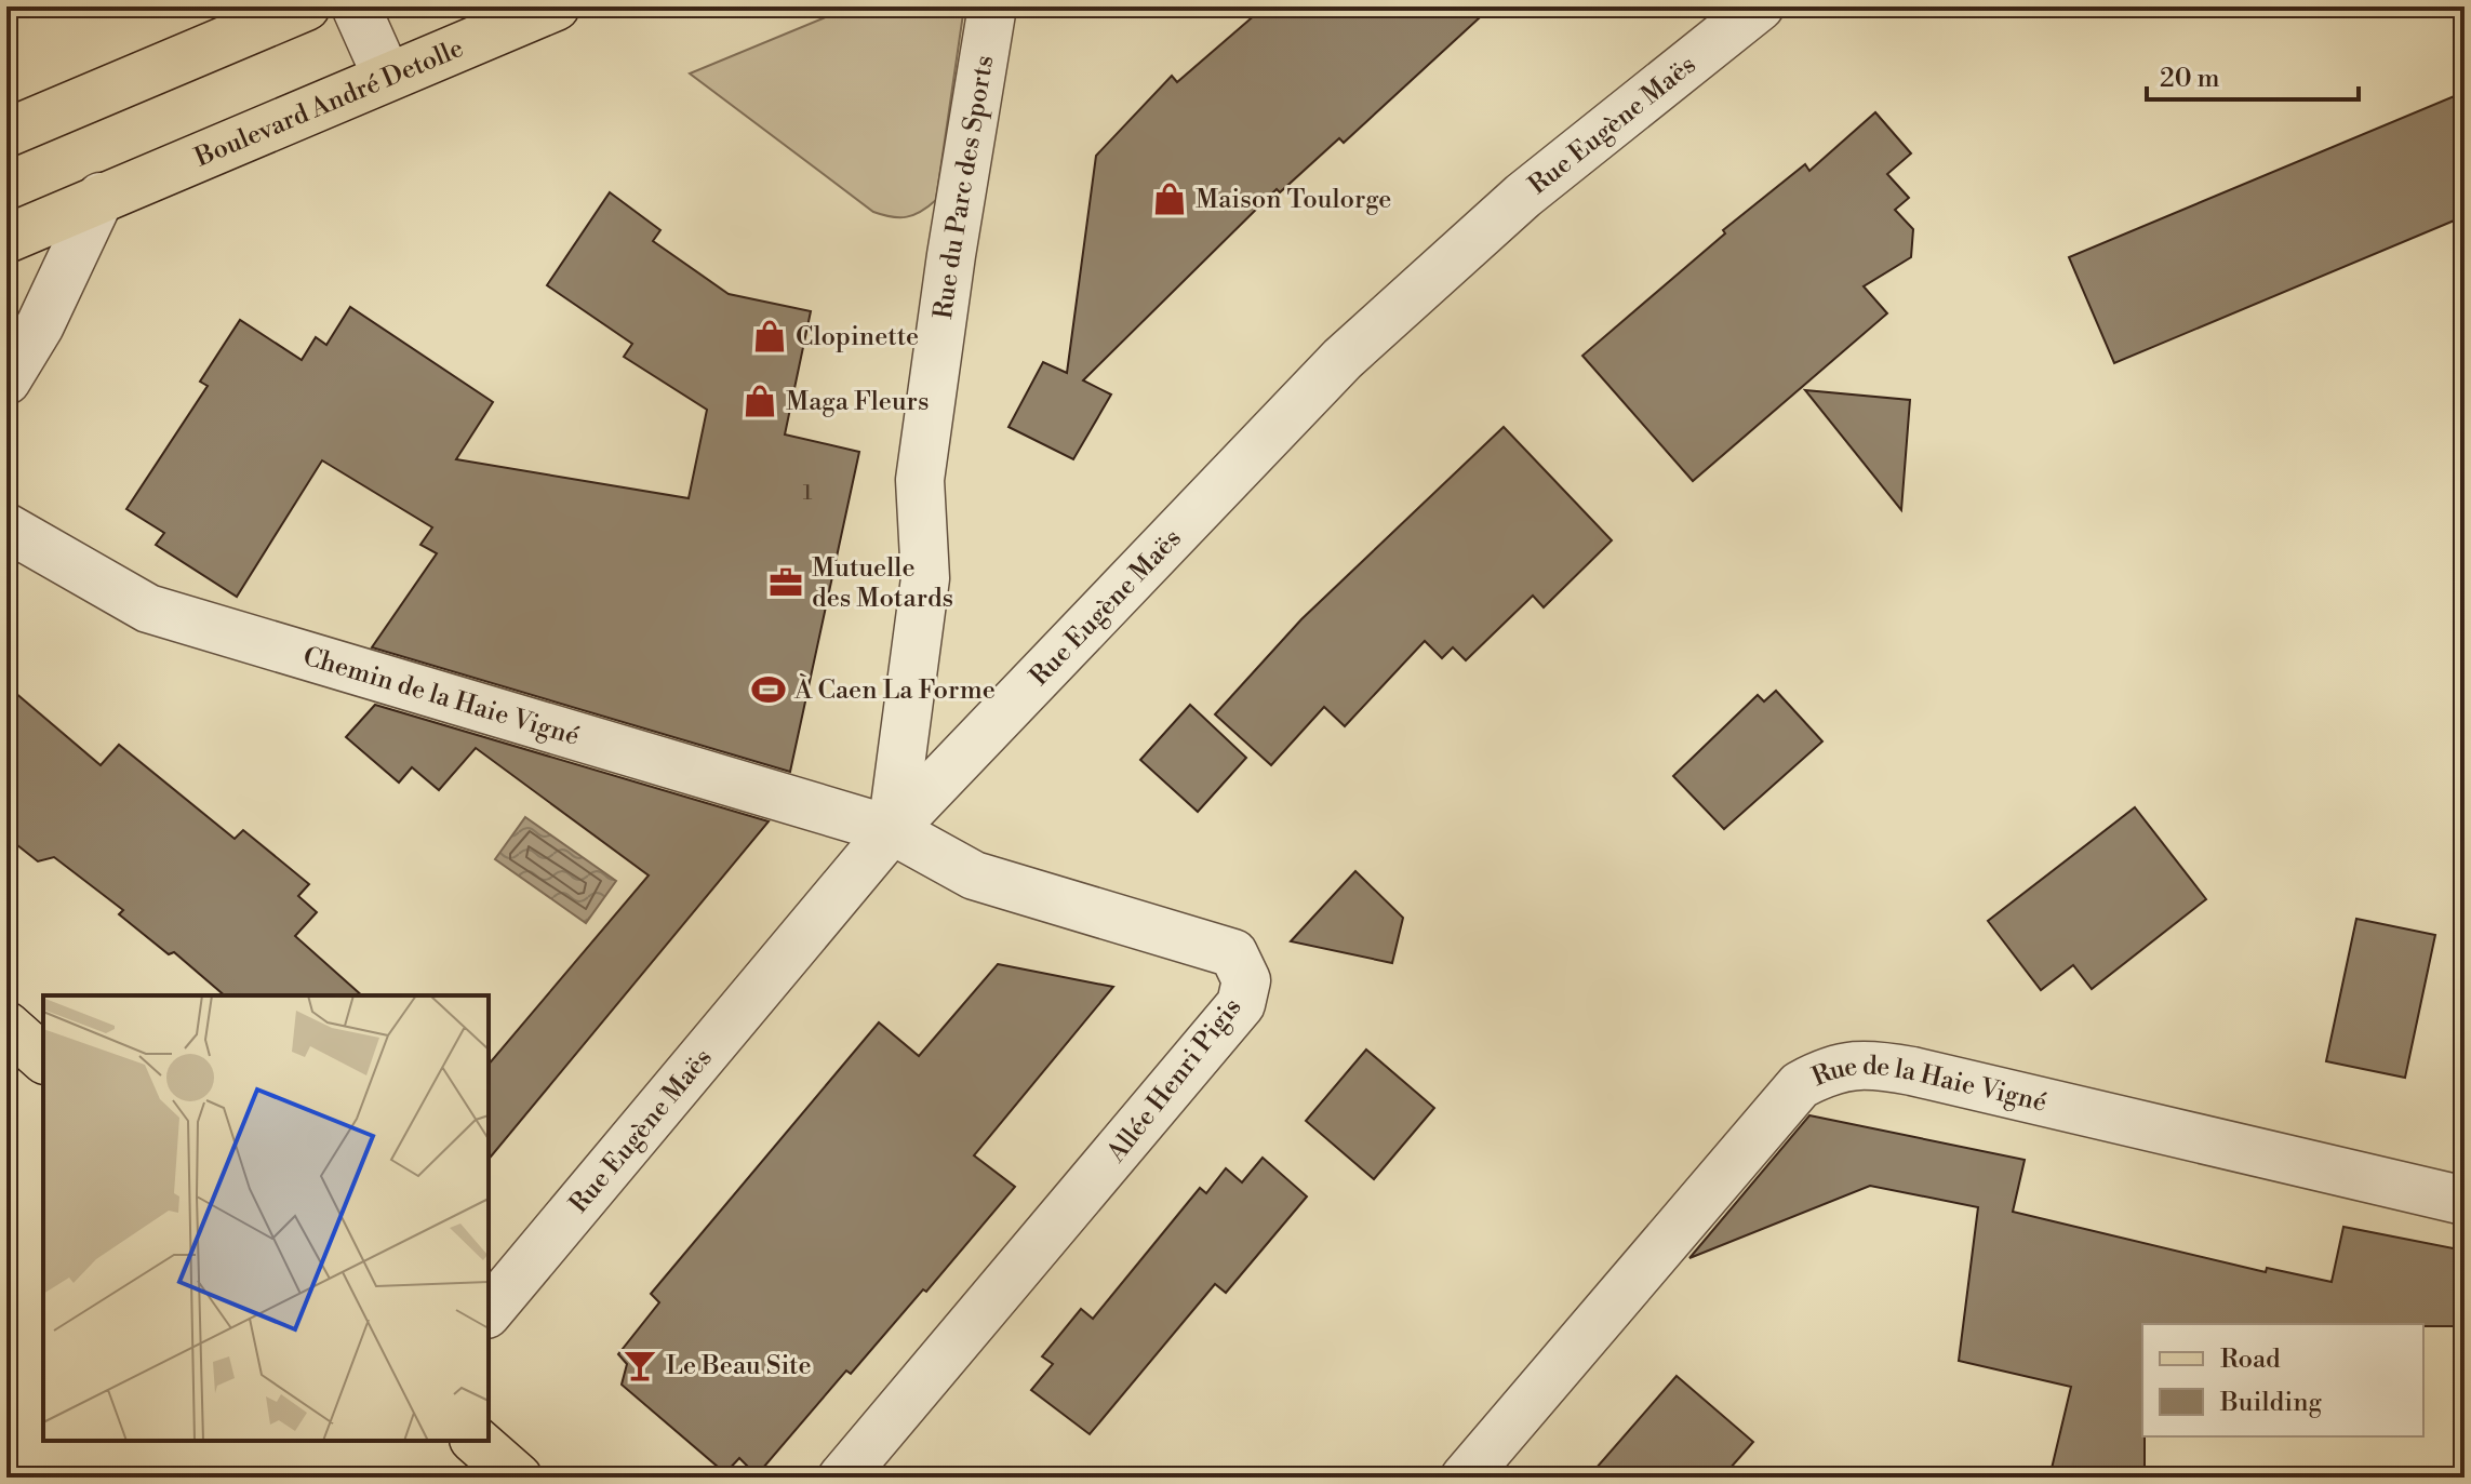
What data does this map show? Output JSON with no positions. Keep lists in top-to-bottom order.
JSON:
{
  "streets": {
    "main road": ["Boulevard André Detolle"],
    "street": [
      "Rue Eugène Maës",
      "Rue du Parc des Sports",
      "Chemin de la Haie Vigné",
      "Allée Henri Pigis",
      "Rue de la Haie Vigné"
    ]
  },
  "crossings": [
    ["Rue Eugène Maës", "Rue du Parc des Sports"],
    ["Rue Eugène Maës", "Chemin de la Haie Vigné"],
    ["Rue Eugène Maës", "Allée Henri Pigis"],
    ["Rue du Parc des Sports", "Chemin de la Haie Vigné"],
    ["Rue du Parc des Sports", "Allée Henri Pigis"],
    ["Chemin de la Haie Vigné", "Allée Henri Pigis"]
  ],
  "places": {
    "shop": ["Maison Toulorge", "Clopinette", "Maga Fleurs"],
    "office": ["Mutuelle des Motards"],
    "sports": ["À Caen La Forme"],
    "bar": ["Le Beau Site"]
  },
  "house_numbers": ["1"],
  "legend": ["Road", "Building"],
  "scale_bar": "20 m"
}
